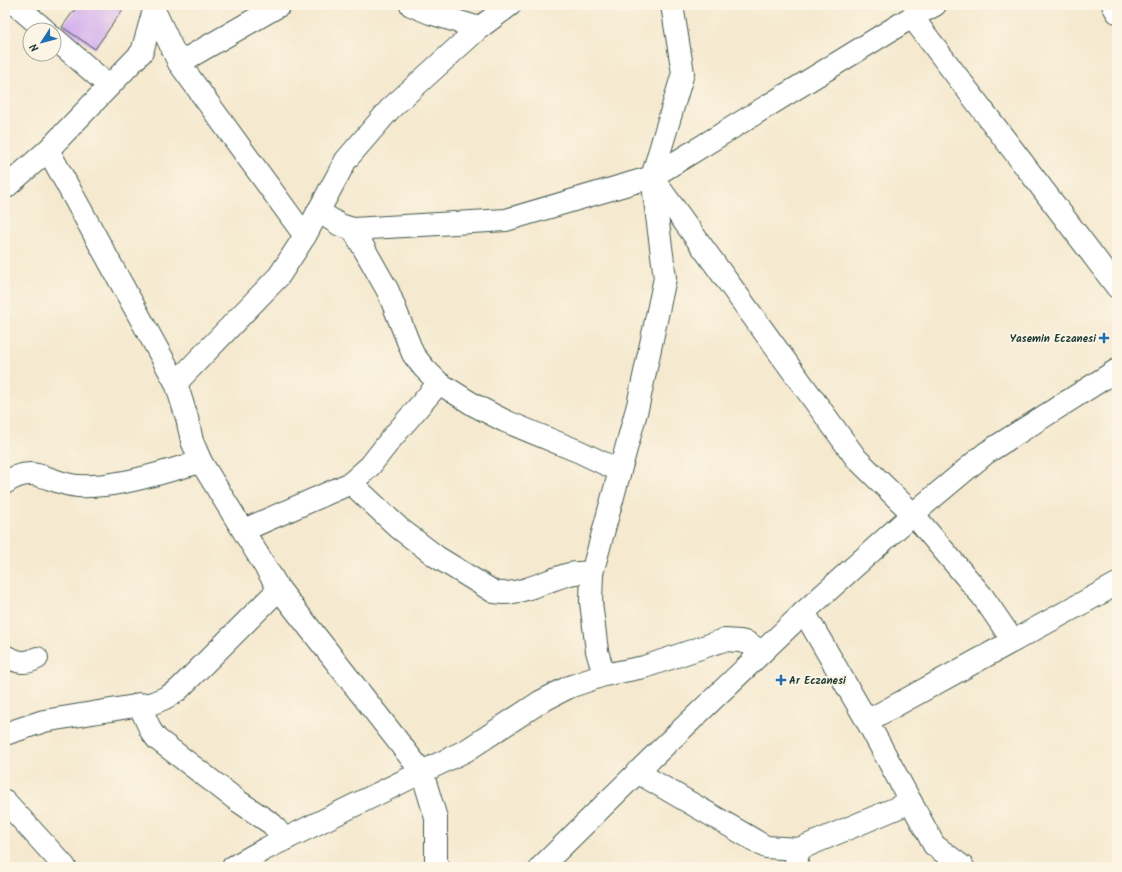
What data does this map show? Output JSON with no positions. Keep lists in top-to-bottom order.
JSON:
{
  "places": {
    "health": ["Yasemin Eczanesi", "Ar Eczanesi"]
  },
  "north": "bottom left"
}
